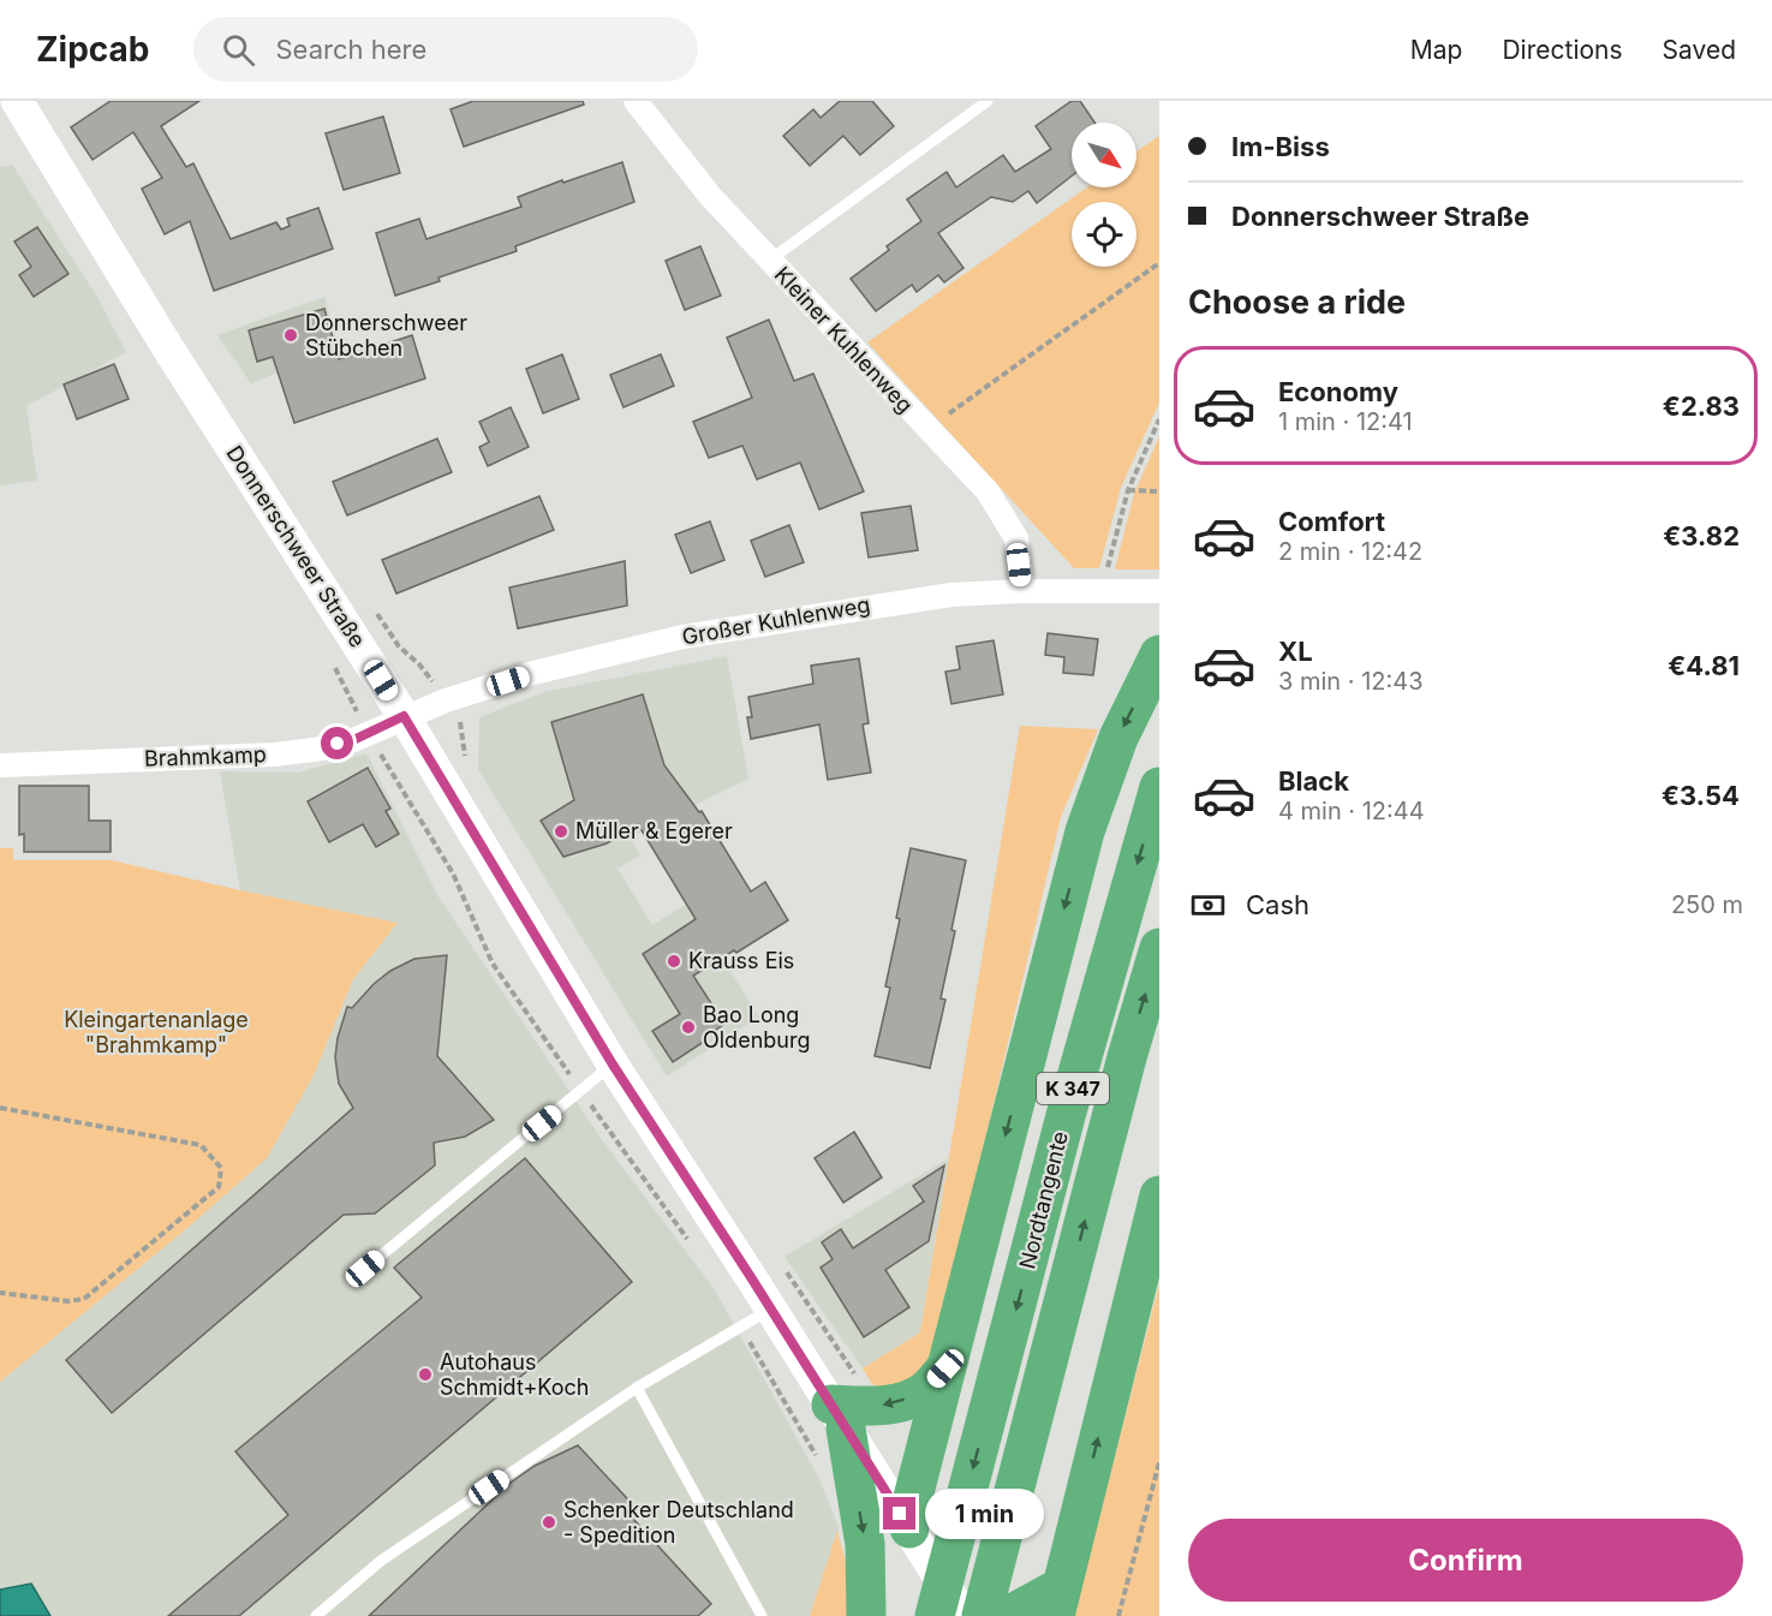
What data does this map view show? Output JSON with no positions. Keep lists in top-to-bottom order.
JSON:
{
  "streets": {
    "highway": ["K 347", "Nordtangente"],
    "main road": ["Donnerschweer Straße"],
    "street": ["Kleiner Kuhlenweg", "Großer Kuhlenweg", "Brahmkamp"]
  },
  "crossings": [
    ["Kleiner Kuhlenweg", "Großer Kuhlenweg"],
    ["Donnerschweer Straße", "Großer Kuhlenweg"],
    ["Donnerschweer Straße", "Brahmkamp"],
    ["Donnerschweer Straße", "K 347"],
    ["Großer Kuhlenweg", "Brahmkamp"]
  ],
  "parks": ["Kleingartenanlage \"Brahmkamp\""],
  "places": [
    "Donnerschweer Stübchen",
    "Müller & Egerer",
    "Krauss Eis",
    "Bao Long Oldenburg",
    "Autohaus Schmidt+Koch",
    "Schenker Deutschland - Spedition"
  ],
  "north": "bottom right",
  "page": {
    "header": "Zipcab",
    "search": "Search here",
    "nav": ["Map", "Directions", "Saved"],
    "banner": ["Im-Biss", "Donnerschweer Straße"],
    "heading": "Choose a ride",
    "list": [
      {
        "name": "Economy",
        "note": "1 min · 12:41",
        "value": "€2.83"
      },
      {
        "name": "Comfort",
        "note": "2 min · 12:42",
        "value": "€3.82"
      },
      {
        "name": "XL",
        "note": "3 min · 12:43",
        "value": "€4.81"
      },
      {
        "name": "Black",
        "note": "4 min · 12:44",
        "value": "€3.54"
      }
    ],
    "pay": ["Cash", "250 m"],
    "bubble": "1 min",
    "buttons": "Confirm"
  }
}
